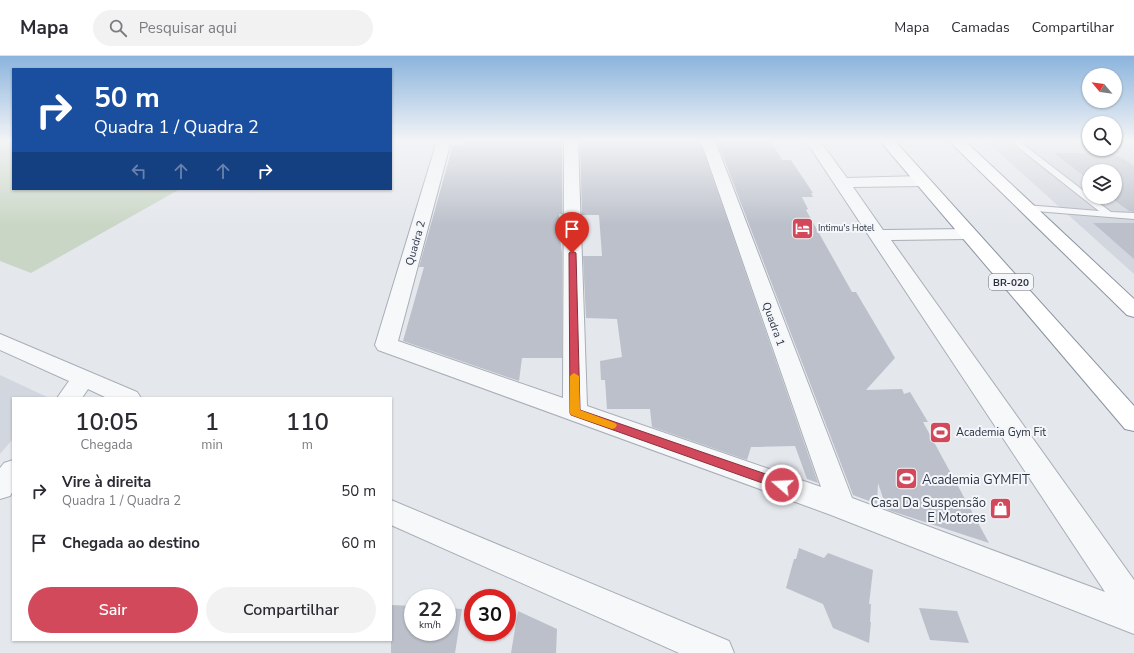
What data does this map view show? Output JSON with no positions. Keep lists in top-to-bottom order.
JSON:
{
  "streets": {
    "highway": ["BR-020"],
    "street": ["Quadra 2", "Quadra 1"]
  },
  "places": {
    "hotel": ["Intimu's Hotel"],
    "sports": ["Academia Gym Fit", "Academia GYMFIT"],
    "shop": ["Casa Da Suspensão E Motores"]
  },
  "north": "top left",
  "page": {
    "header": "Mapa",
    "search": "Pesquisar aqui",
    "nav": ["Mapa", "Camadas", "Compartilhar"],
    "turn": ["50 m", "Quadra 1 / Quadra 2"],
    "eta": [
      "10:05",
      "Chegada",
      "1",
      "min",
      "110",
      "m"
    ],
    "list": [
      {
        "name": "Vire à direita",
        "note": "Quadra 1 / Quadra 2",
        "value": "50 m"
      },
      {
        "name": "Chegada ao destino",
        "value": "60 m"
      }
    ],
    "buttons": ["Sair", "Compartilhar"],
    "speed": "22 km/h",
    "limit": "30"
  }
}
